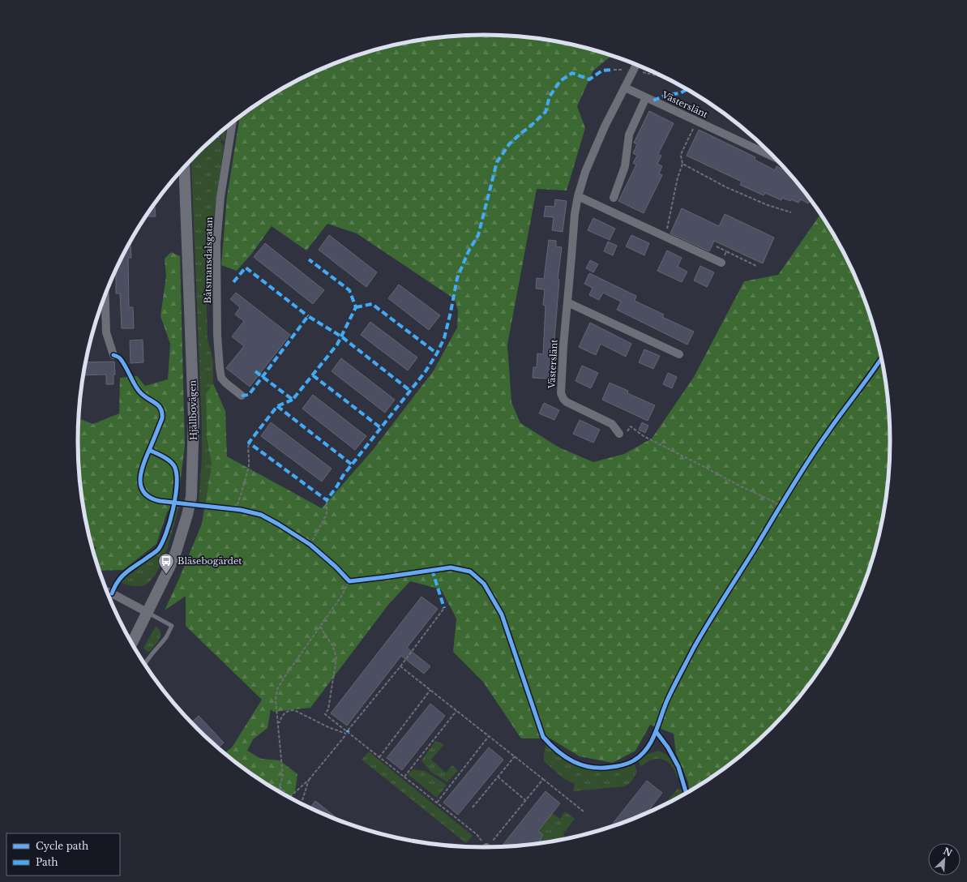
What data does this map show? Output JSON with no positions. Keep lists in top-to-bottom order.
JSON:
{
  "streets": {
    "street": ["Västerslänt", "Båtsmansdalsgatan", "Hjällbovägen"]
  },
  "places": {
    "bus stop": ["Bläsebogärdet"]
  },
  "legend": ["Cycle path", "Path"],
  "north": "top right"
}
